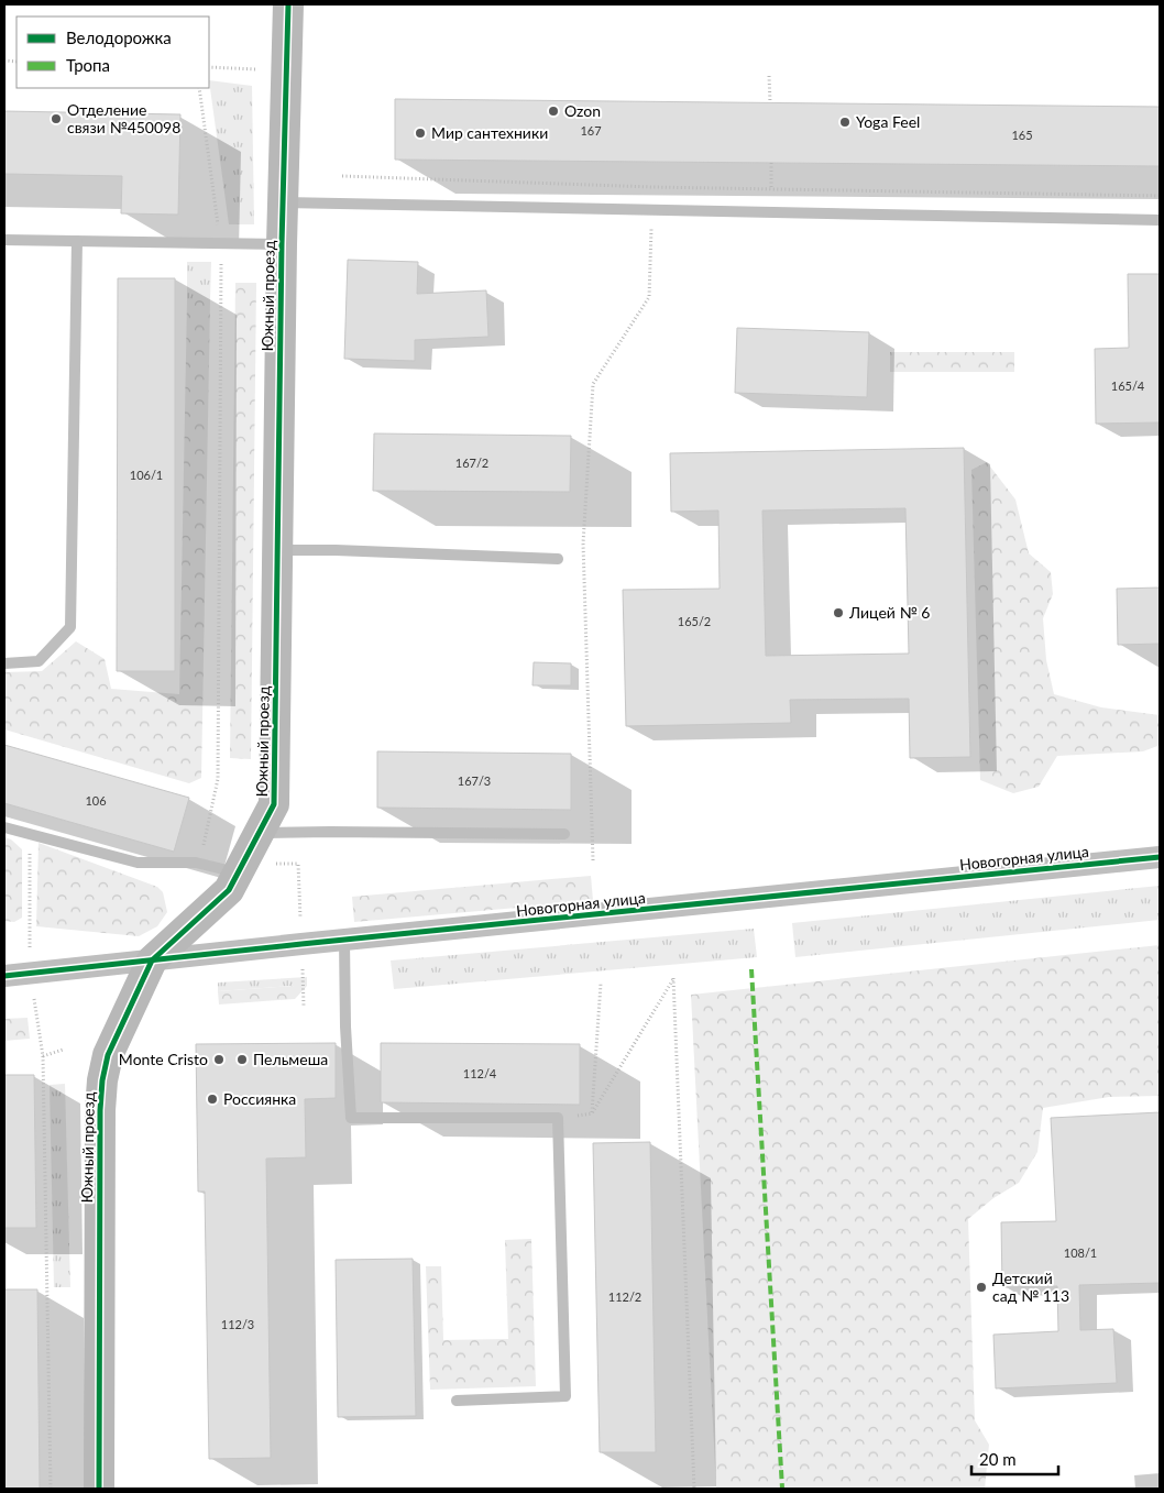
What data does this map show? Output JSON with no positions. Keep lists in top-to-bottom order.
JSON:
{
  "streets": {
    "street": ["Южный проезд", "Новогорная улица"]
  },
  "crossings": [
    ["Южный проезд", "Новогорная улица"]
  ],
  "places": [
    "Ozon",
    "Отделение связи №450098",
    "Yoga Feel",
    "Мир сантехники",
    "Лицей № 6",
    "Monte Cristo",
    "Пельмеша",
    "Россиянка",
    "Детский сад № 113"
  ],
  "house_numbers": [
    "167",
    "165",
    "165/4",
    "167/2",
    "106/1",
    "165/2",
    "167/3",
    "106",
    "112/4",
    "108/1",
    "112/2",
    "112/3"
  ],
  "legend": ["Велодорожка", "Тропа"],
  "scale_bar": "20 m"
}
